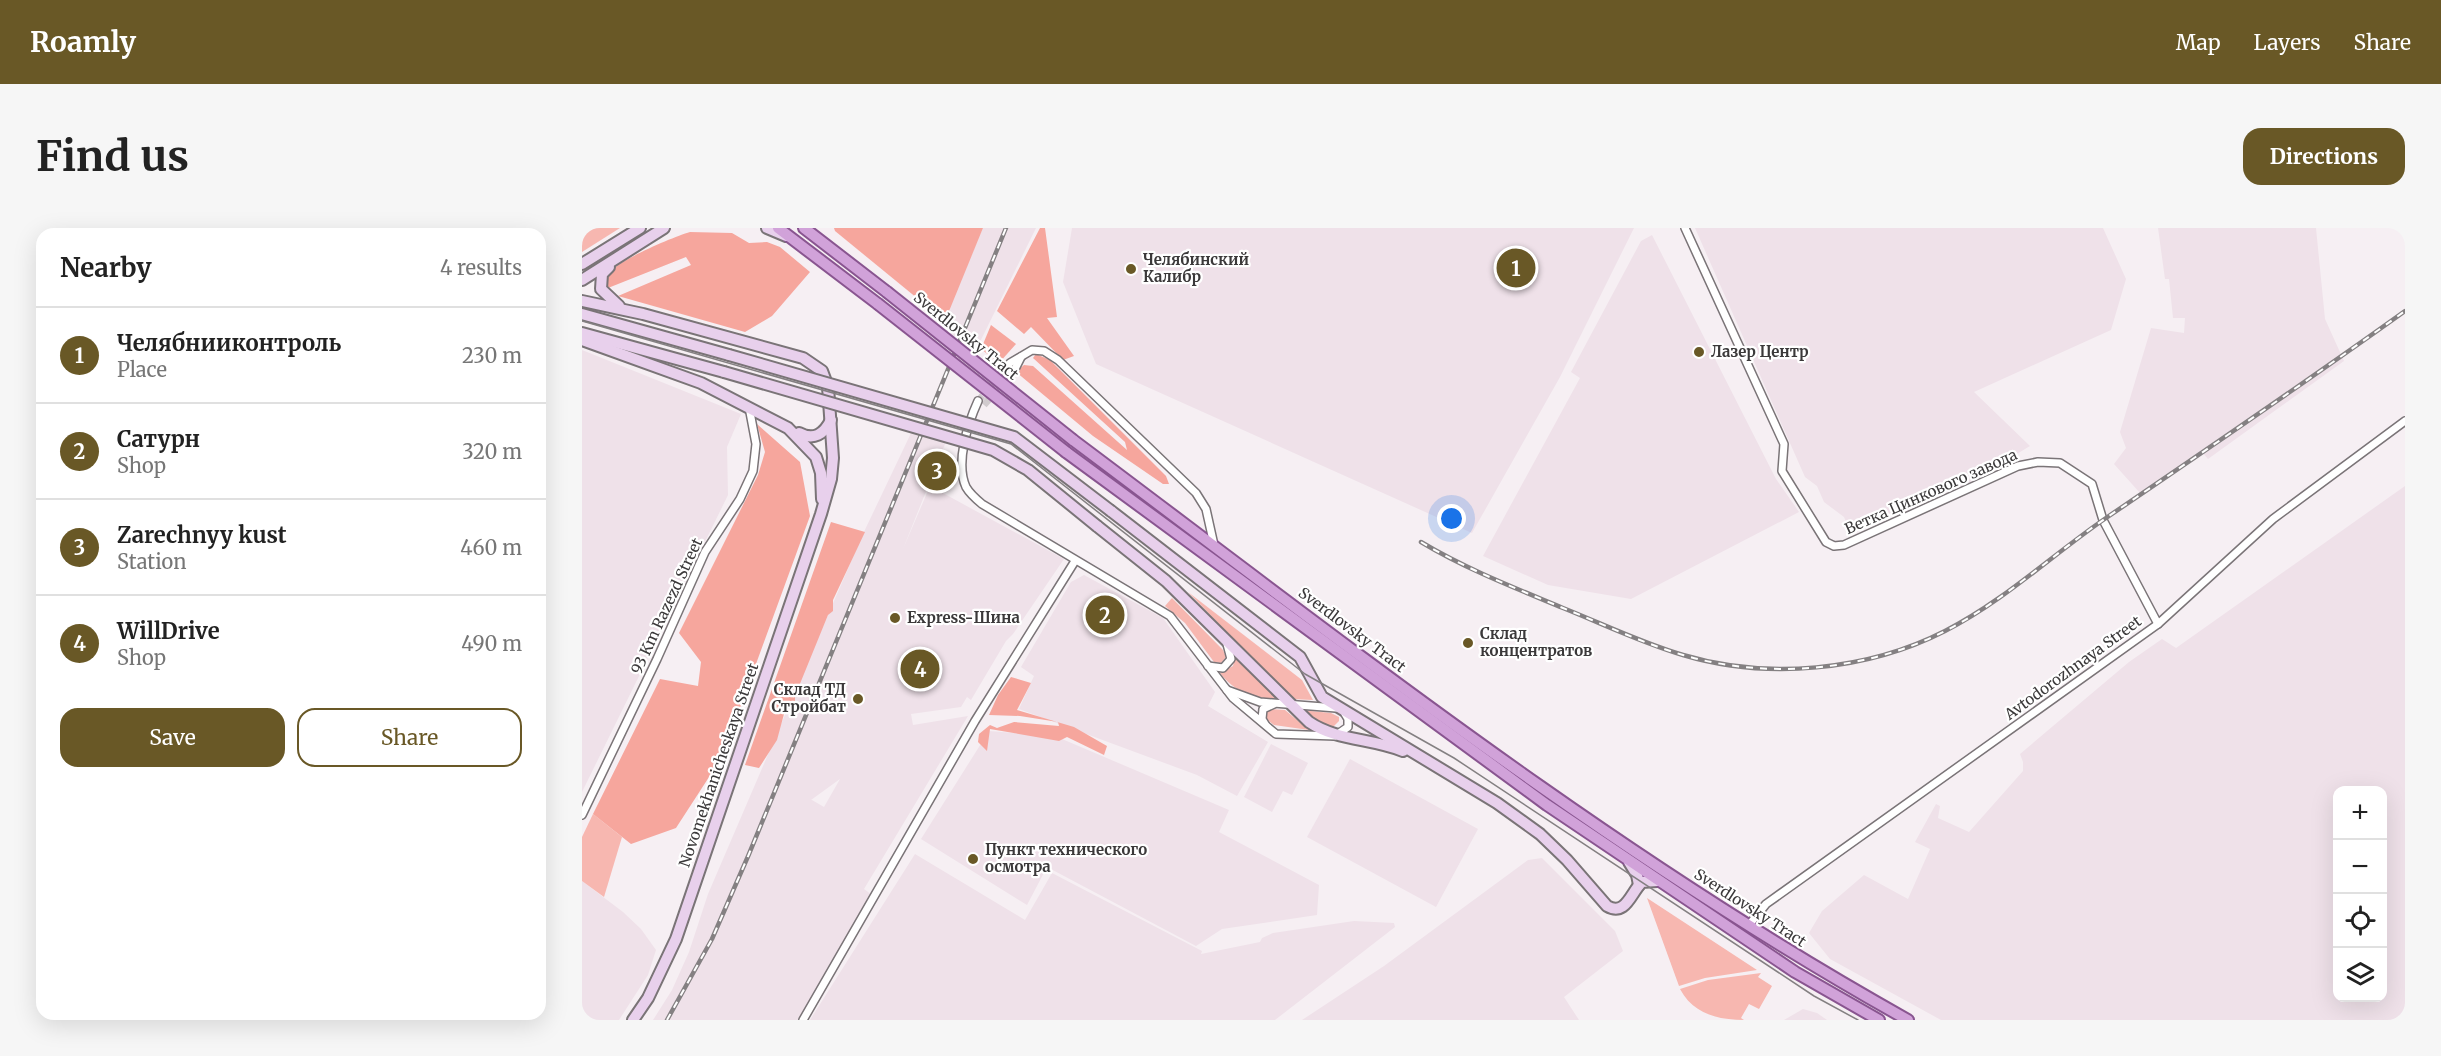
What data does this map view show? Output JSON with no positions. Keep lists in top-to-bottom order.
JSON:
{
  "streets": {
    "main road": ["Sverdlovsky Tract", "Novomekhanicheskaya Street"],
    "street": ["Ветка Цинкового завода", "93 Km Razezd Street", "Avtodorozhnaya Street"]
  },
  "crossings": [
    ["Sverdlovsky Tract", "Avtodorozhnaya Street"],
    ["Ветка Цинкового завода", "Avtodorozhnaya Street"]
  ],
  "places": [
    "Челябинский Калибр",
    "Лазер Центр",
    "Express-Шина",
    "Склад концентратов",
    "Склад ТД Стройбат",
    "Пункт технического осмотра"
  ],
  "page": {
    "header": "Roamly",
    "nav": ["Map", "Layers", "Share"],
    "buttons": [
      "Directions",
      ["Save", "Share"]
    ],
    "title": "Find us",
    "heading": ["Nearby", "4 results"],
    "pins": [
      "1",
      "3",
      "2",
      "4"
    ],
    "list": [
      {
        "mark": "1",
        "name": "Челябнииконтроль",
        "note": "Place",
        "value": "230 m"
      },
      {
        "mark": "2",
        "name": "Сатурн",
        "note": "Shop",
        "value": "320 m"
      },
      {
        "mark": "3",
        "name": "Zarechnyy kust",
        "note": "Station",
        "value": "460 m"
      },
      {
        "mark": "4",
        "name": "WillDrive",
        "note": "Shop",
        "value": "490 m"
      }
    ],
    "map_buttons": ["+", "−"]
  }
}
